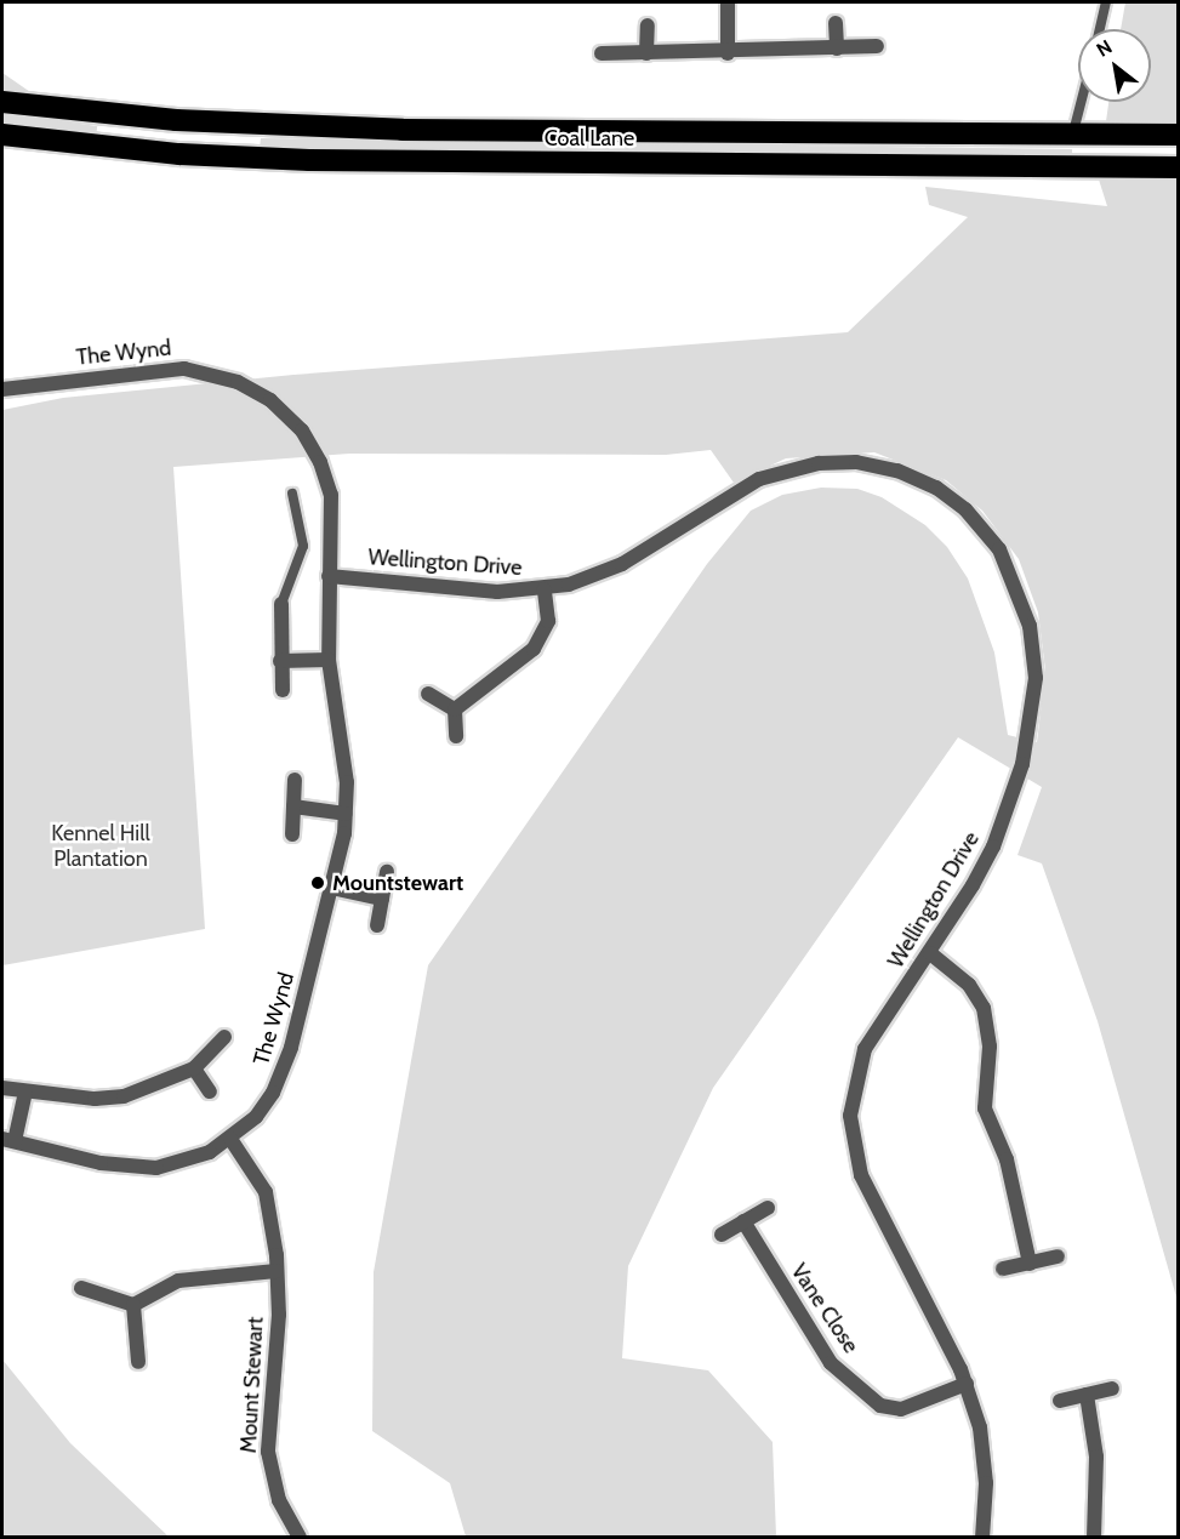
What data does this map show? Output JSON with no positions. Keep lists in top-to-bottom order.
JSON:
{
  "streets": {
    "highway": ["Coal Lane"],
    "street": [
      "The Wynd",
      "Wellington Drive",
      "Vane Close",
      "Mount Stewart"
    ]
  },
  "crossings": [
    ["The Wynd", "Wellington Drive"],
    ["The Wynd", "Mount Stewart"],
    ["Wellington Drive", "Vane Close"]
  ],
  "parks": ["Kennel Hill Plantation"],
  "places": ["Mountstewart"],
  "north": "top left"
}
